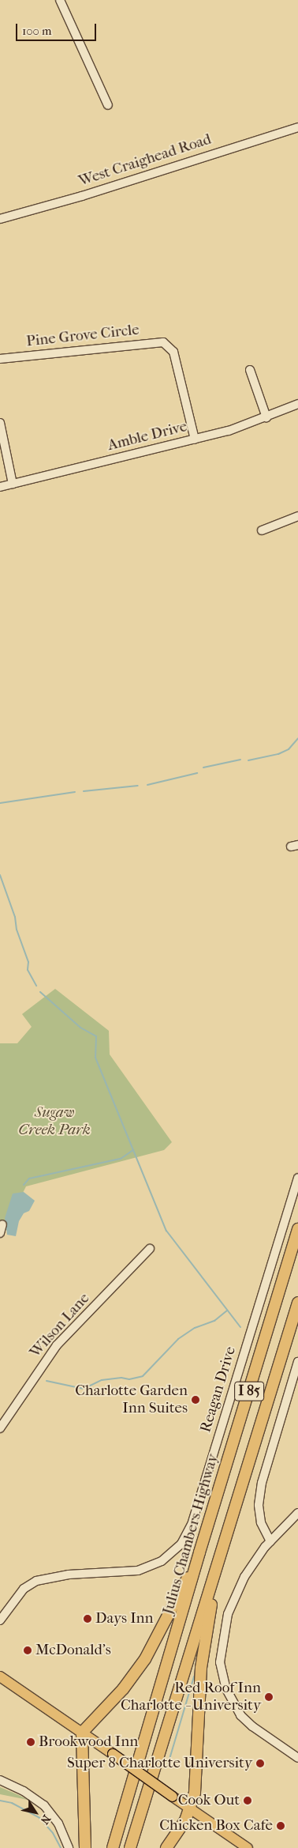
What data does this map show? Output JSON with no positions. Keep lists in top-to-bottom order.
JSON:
{
  "streets": {
    "highway": ["I 85", "Julius Chambers Highway"],
    "street": [
      "West Craighead Road",
      "Pine Grove Circle",
      "Amble Drive",
      "Wilson Lane",
      "Reagan Drive"
    ]
  },
  "crossings": [
    ["Pine Grove Circle", "Amble Drive"]
  ],
  "parks": ["Sugaw Creek Park"],
  "places": [
    "Charlotte Garden Inn Suites",
    "Days Inn",
    "McDonald's",
    "Red Roof Inn Charlotte - University",
    "Brookwood Inn",
    "Super 8 Charlotte University",
    "Cook Out",
    "Chicken Box Cafe"
  ],
  "scale_bar": "100 m",
  "north": "bottom right"
}
